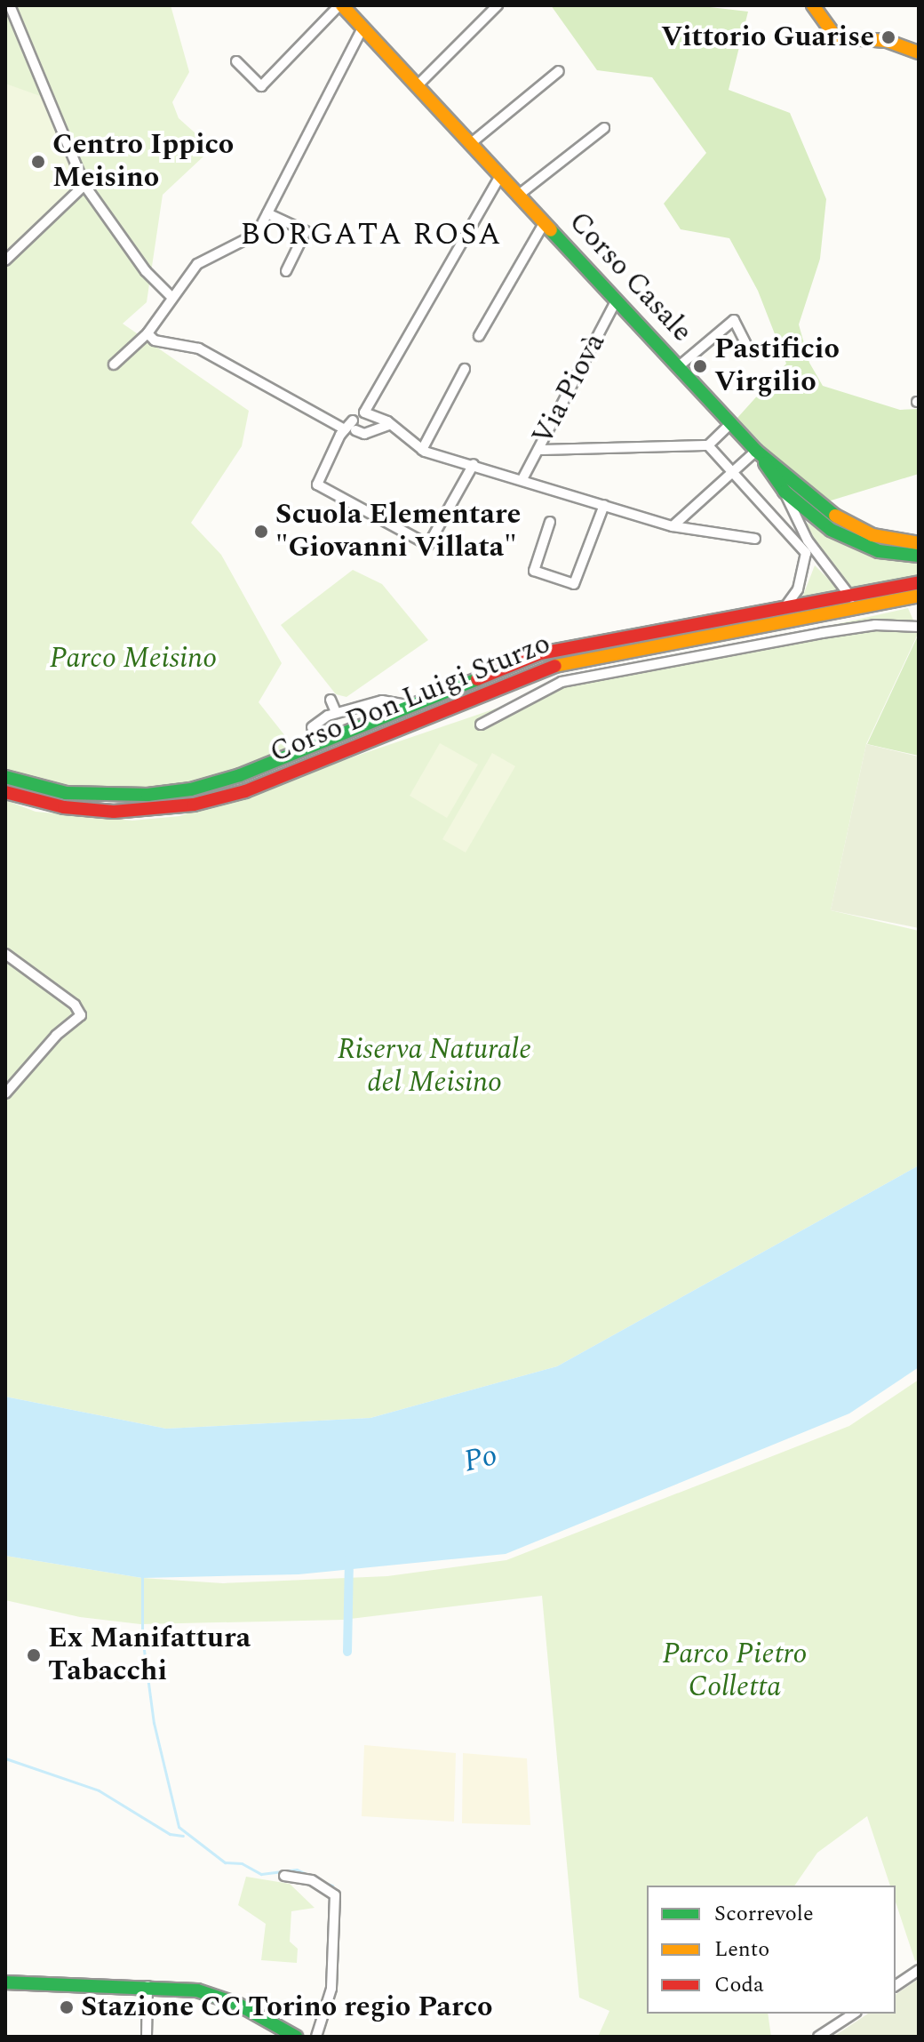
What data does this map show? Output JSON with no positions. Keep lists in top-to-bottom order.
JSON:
{
  "streets": {
    "main road": ["Corso Casale", "Corso Don Luigi Sturzo"],
    "street": ["Via Piovà"]
  },
  "crossings": [
    ["Corso Casale", "Via Piovà"]
  ],
  "districts": ["BORGATA ROSA"],
  "water": ["Po"],
  "parks": ["Parco Meisino", "Riserva Naturale del Meisino", "Parco Pietro Colletta"],
  "places": [
    "Vittorio Guarise",
    "Centro Ippico Meisino",
    "Pastificio Virgilio",
    "Scuola Elementare \"Giovanni Villata\"",
    "Ex Manifattura Tabacchi",
    "Stazione CC Torino regio Parco"
  ],
  "legend": ["Scorrevole", "Lento", "Coda"]
}
